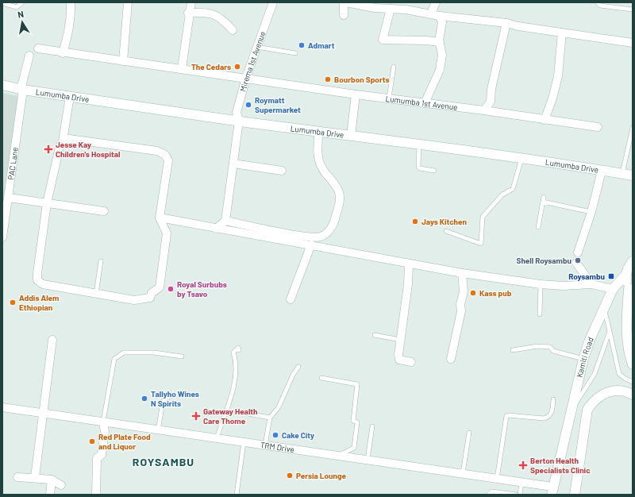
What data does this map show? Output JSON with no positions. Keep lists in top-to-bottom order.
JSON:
{
  "streets": {
    "street": [
      "Mirema 1st Avenue",
      "Lumumba Drive",
      "Lumumba 1st Avenue",
      "PAC Lane",
      "Kamiti Road",
      "TRM Drive"
    ]
  },
  "crossings": [
    ["Mirema 1st Avenue", "Lumumba Drive"],
    ["Mirema 1st Avenue", "Lumumba 1st Avenue"],
    ["Lumumba Drive", "PAC Lane"],
    ["Kamiti Road", "TRM Drive"]
  ],
  "districts": ["ROYSAMBU"],
  "places": {
    "other": [
      "Admart",
      "The Cedars",
      "Bourbon Sports",
      "Roymatt Supermarket",
      "Jays Kitchen",
      "Shell Roysambu",
      "Royal Surbubs by Tsavo",
      "Kass pub",
      "Addis Alem Ethiopian",
      "Tallyho Wines N Spirits",
      "Cake City",
      "Red Plate Food and Liquor",
      "Persia Lounge"
    ],
    "health": ["Jesse Kay Children's Hospital", "Gateway Health Care Thome", "Berton Health Specialists Clinic"],
    "transit": ["Roysambu"]
  },
  "north": "top"
}
